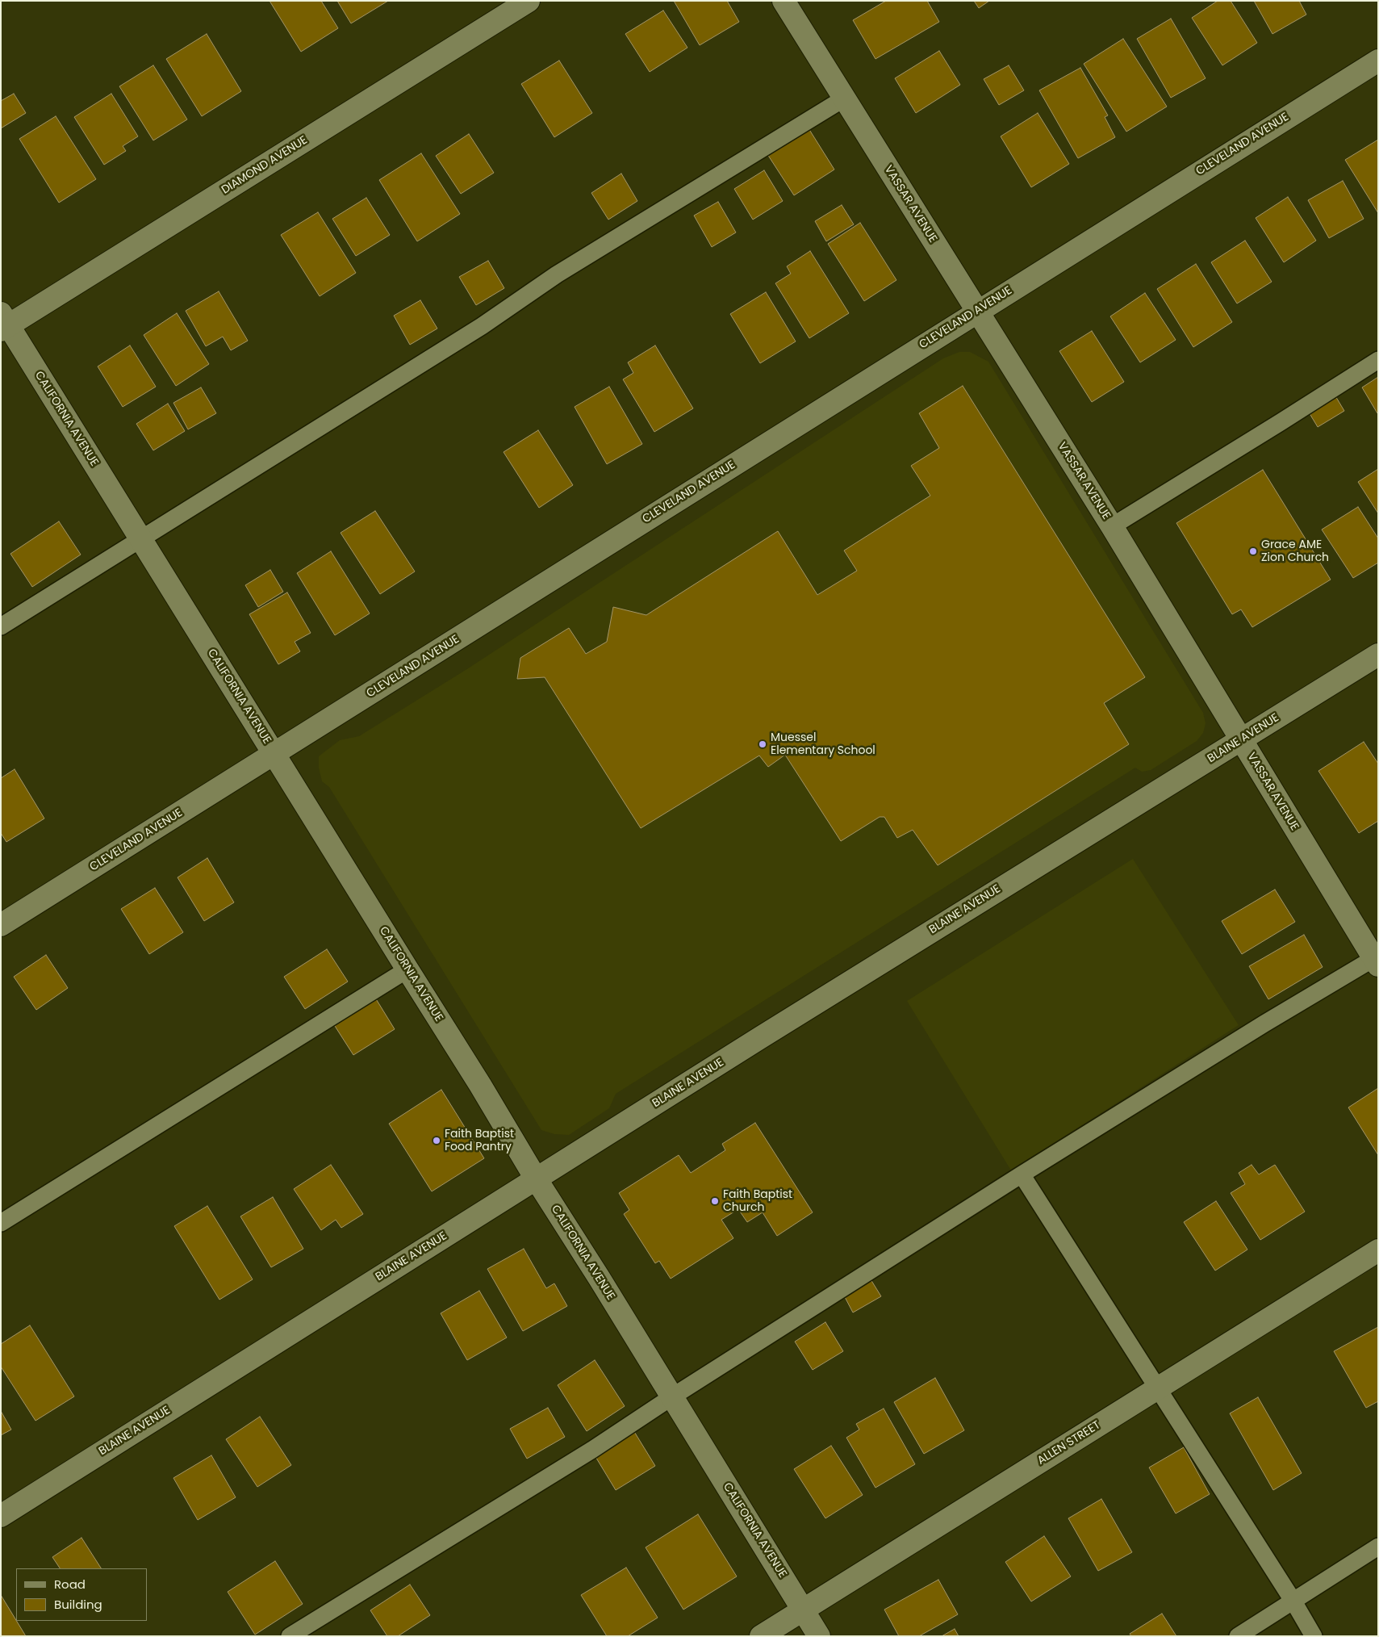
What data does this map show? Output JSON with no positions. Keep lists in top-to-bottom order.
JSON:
{
  "streets": {
    "street": [
      "CLEVELAND AVENUE",
      "DIAMOND AVENUE",
      "VASSAR AVENUE",
      "CALIFORNIA AVENUE",
      "BLAINE AVENUE",
      "ALLEN STREET"
    ]
  },
  "crossings": [
    ["CLEVELAND AVENUE", "VASSAR AVENUE"],
    ["CLEVELAND AVENUE", "CALIFORNIA AVENUE"],
    ["DIAMOND AVENUE", "CALIFORNIA AVENUE"],
    ["VASSAR AVENUE", "BLAINE AVENUE"],
    ["CALIFORNIA AVENUE", "BLAINE AVENUE"],
    ["CALIFORNIA AVENUE", "ALLEN STREET"]
  ],
  "places": [
    "Grace AME Zion Church",
    "Muessel Elementary School",
    "Faith Baptist Food Pantry",
    "Faith Baptist Church"
  ],
  "legend": ["Road", "Building"]
}
